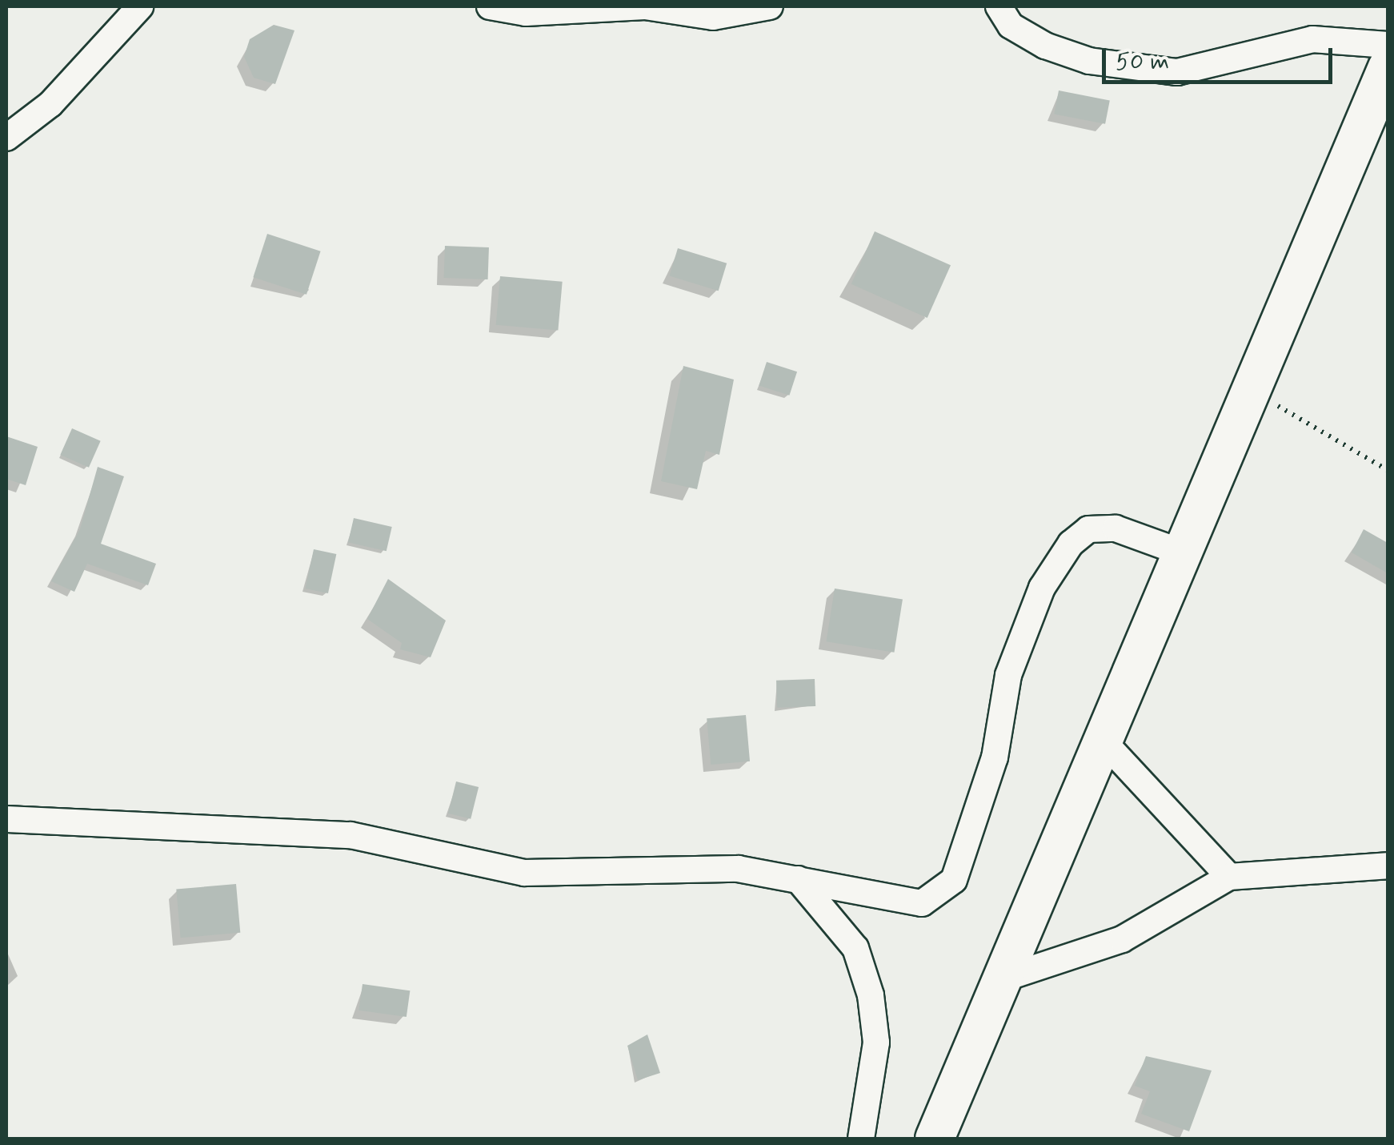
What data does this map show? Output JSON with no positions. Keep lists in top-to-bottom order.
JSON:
{
  "scale_bar": "50 m"
}
